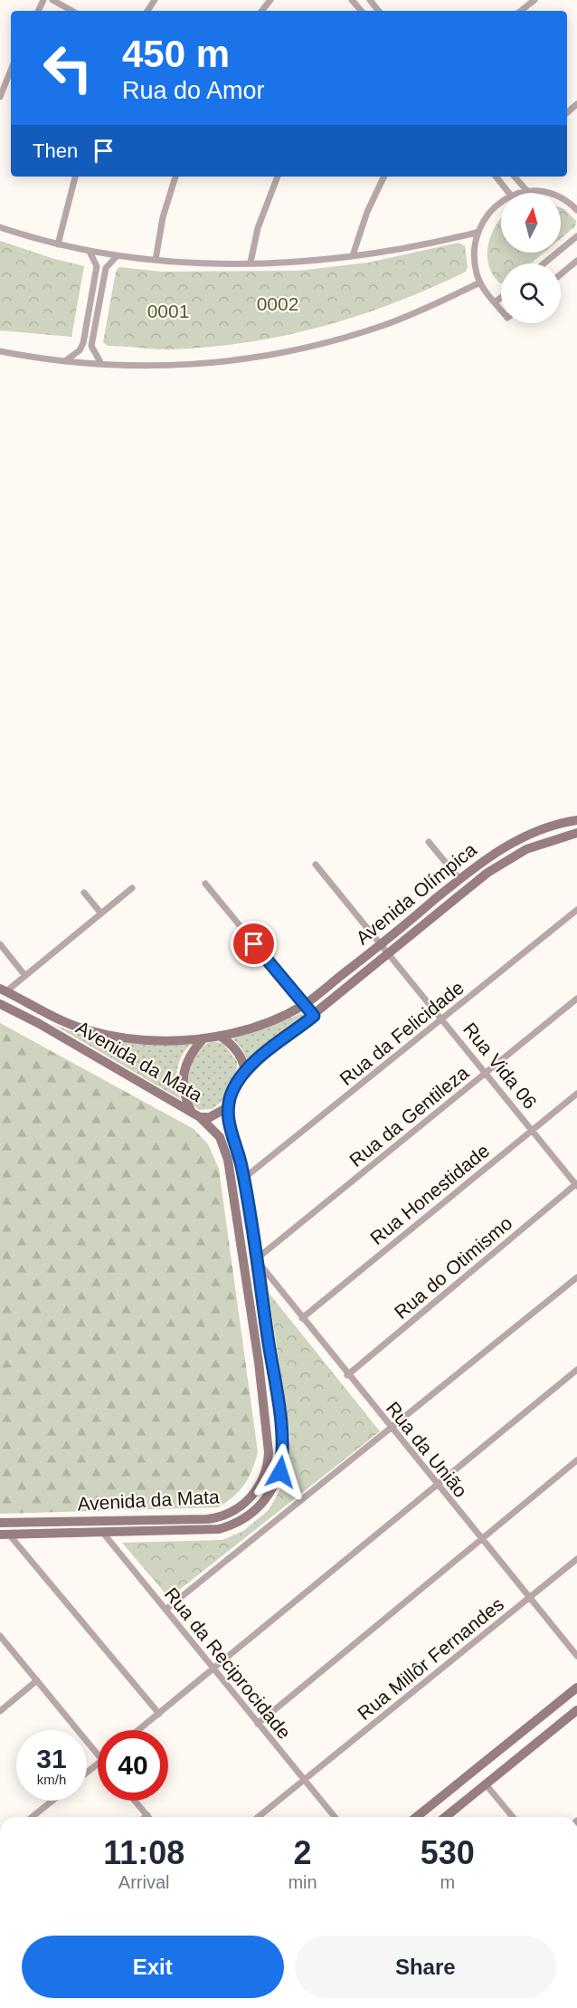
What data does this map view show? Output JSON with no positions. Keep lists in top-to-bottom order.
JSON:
{
  "streets": {
    "street": [
      "Avenida Olímpica",
      "Rua da Felicidade",
      "Avenida da Mata",
      "Rua Vida 06",
      "Rua da Gentileza",
      "Rua Honestidade",
      "Rua do Otimismo",
      "Rua da União",
      "Rua Millôr Fernandes",
      "Rua da Reciprocidade"
    ]
  },
  "crossings": [
    ["Avenida Olímpica", "Avenida da Mata"],
    ["Avenida Olímpica", "Rua Vida 06"],
    ["Rua da Felicidade", "Avenida da Mata"],
    ["Rua da Felicidade", "Rua Vida 06"],
    ["Avenida da Mata", "Rua da Gentileza"],
    ["Avenida da Mata", "Rua da União"],
    ["Avenida da Mata", "Rua da Reciprocidade"],
    ["Rua Vida 06", "Rua da Gentileza"],
    ["Rua Vida 06", "Rua Honestidade"],
    ["Rua Vida 06", "Rua do Otimismo"],
    ["Rua da Gentileza", "Rua da União"],
    ["Rua Honestidade", "Rua da União"],
    ["Rua do Otimismo", "Rua da União"],
    ["Rua da União", "Rua Millôr Fernandes"],
    ["Rua Millôr Fernandes", "Rua da Reciprocidade"]
  ],
  "parks": ["0002", "0001"],
  "north": "top",
  "page": {
    "turn": ["450 m", "Rua do Amor"],
    "then": "Then",
    "speed": "31 km/h",
    "limit": "40",
    "eta": [
      "11:08",
      "Arrival",
      "2",
      "min",
      "530",
      "m"
    ],
    "buttons": ["Exit", "Share"]
  }
}
